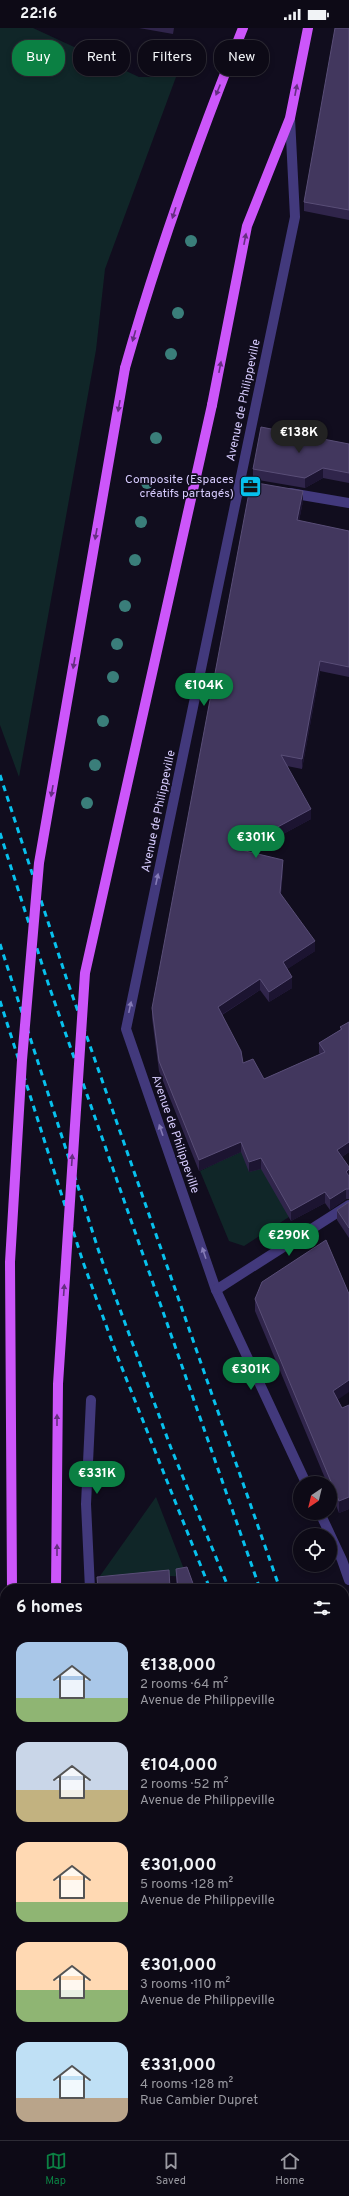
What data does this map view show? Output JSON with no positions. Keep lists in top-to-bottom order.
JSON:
{
  "streets": {
    "main road": ["Avenue de Philippeville"]
  },
  "places": {
    "office": ["Composite (Espaces créatifs partagés)"]
  },
  "north": "bottom left",
  "page": {
    "status": "22:16",
    "chip": [
      "Buy",
      "Rent",
      "Filters",
      "New"
    ],
    "price": [
      "€138K",
      "€104K",
      "€301K",
      "€290K",
      "€301K",
      "€331K"
    ],
    "heading": "6 homes",
    "list": [
      {
        "name": "€138,000",
        "note": "2 rooms · 64 m² · Avenue de Philippeville"
      },
      {
        "name": "€104,000",
        "note": "2 rooms · 52 m² · Avenue de Philippeville"
      },
      {
        "name": "€301,000",
        "note": "5 rooms · 128 m² · Avenue de Philippeville"
      },
      {
        "name": "€301,000",
        "note": "3 rooms · 110 m² · Avenue de Philippeville"
      },
      {
        "name": "€331,000",
        "note": "4 rooms · 128 m² · Rue Cambier Dupret"
      }
    ],
    "tabs": ["Map", "Saved", "Home"]
  }
}
